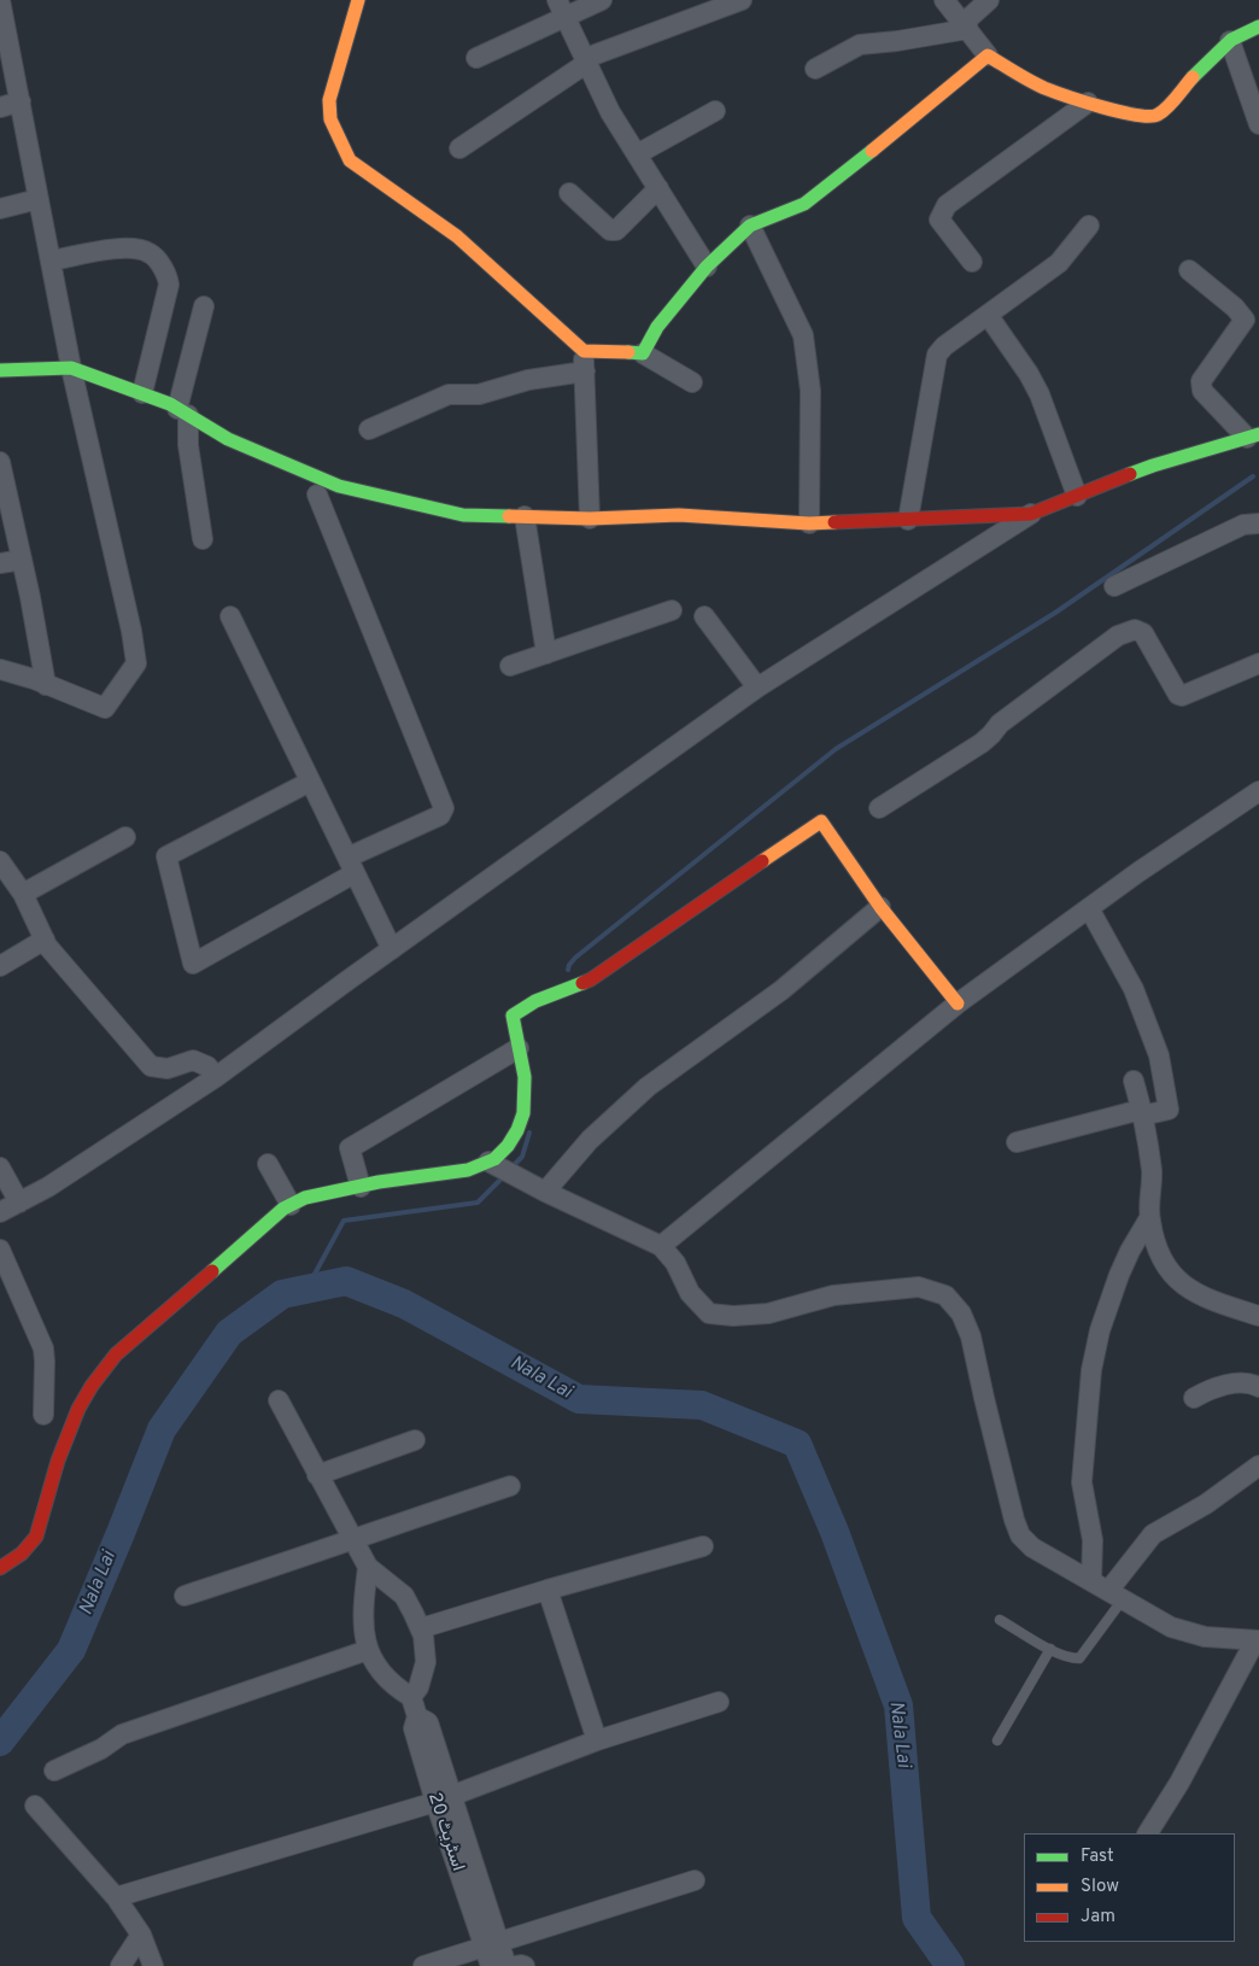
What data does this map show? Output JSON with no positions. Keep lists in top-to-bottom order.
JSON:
{
  "streets": {
    "street": ["اسٹریٹ 20"]
  },
  "water": ["Nala Lai"],
  "legend": ["Fast", "Slow", "Jam"]
}
